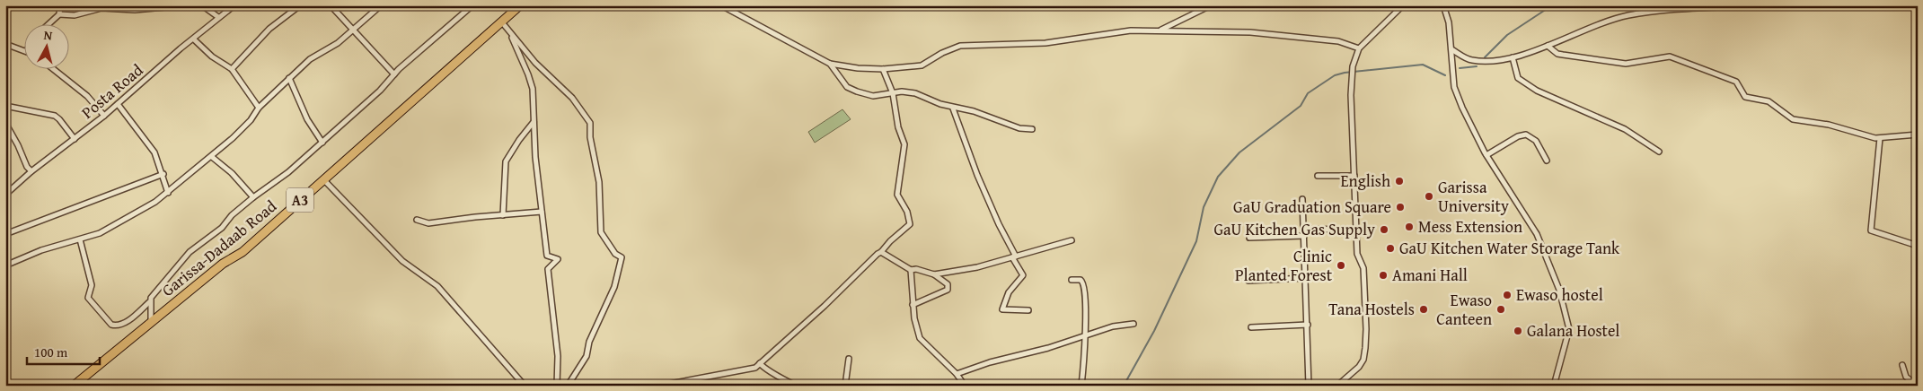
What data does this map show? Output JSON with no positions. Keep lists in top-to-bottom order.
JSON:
{
  "streets": {
    "highway": ["A3", "Garissa-Dadaab Road"],
    "street": ["Posta Road"]
  },
  "places": [
    "English",
    "Garissa University",
    "GaU Graduation Square",
    "Mess Extension",
    "GaU Kitchen Gas Supply",
    "GaU Kitchen Water Storage Tank",
    "Clinic Planted Forest",
    "Amani Hall",
    "Ewaso hostel",
    "Tana Hostels",
    "Ewaso Canteen",
    "Galana Hostel"
  ],
  "scale_bar": "100 m",
  "north": "top"
}
